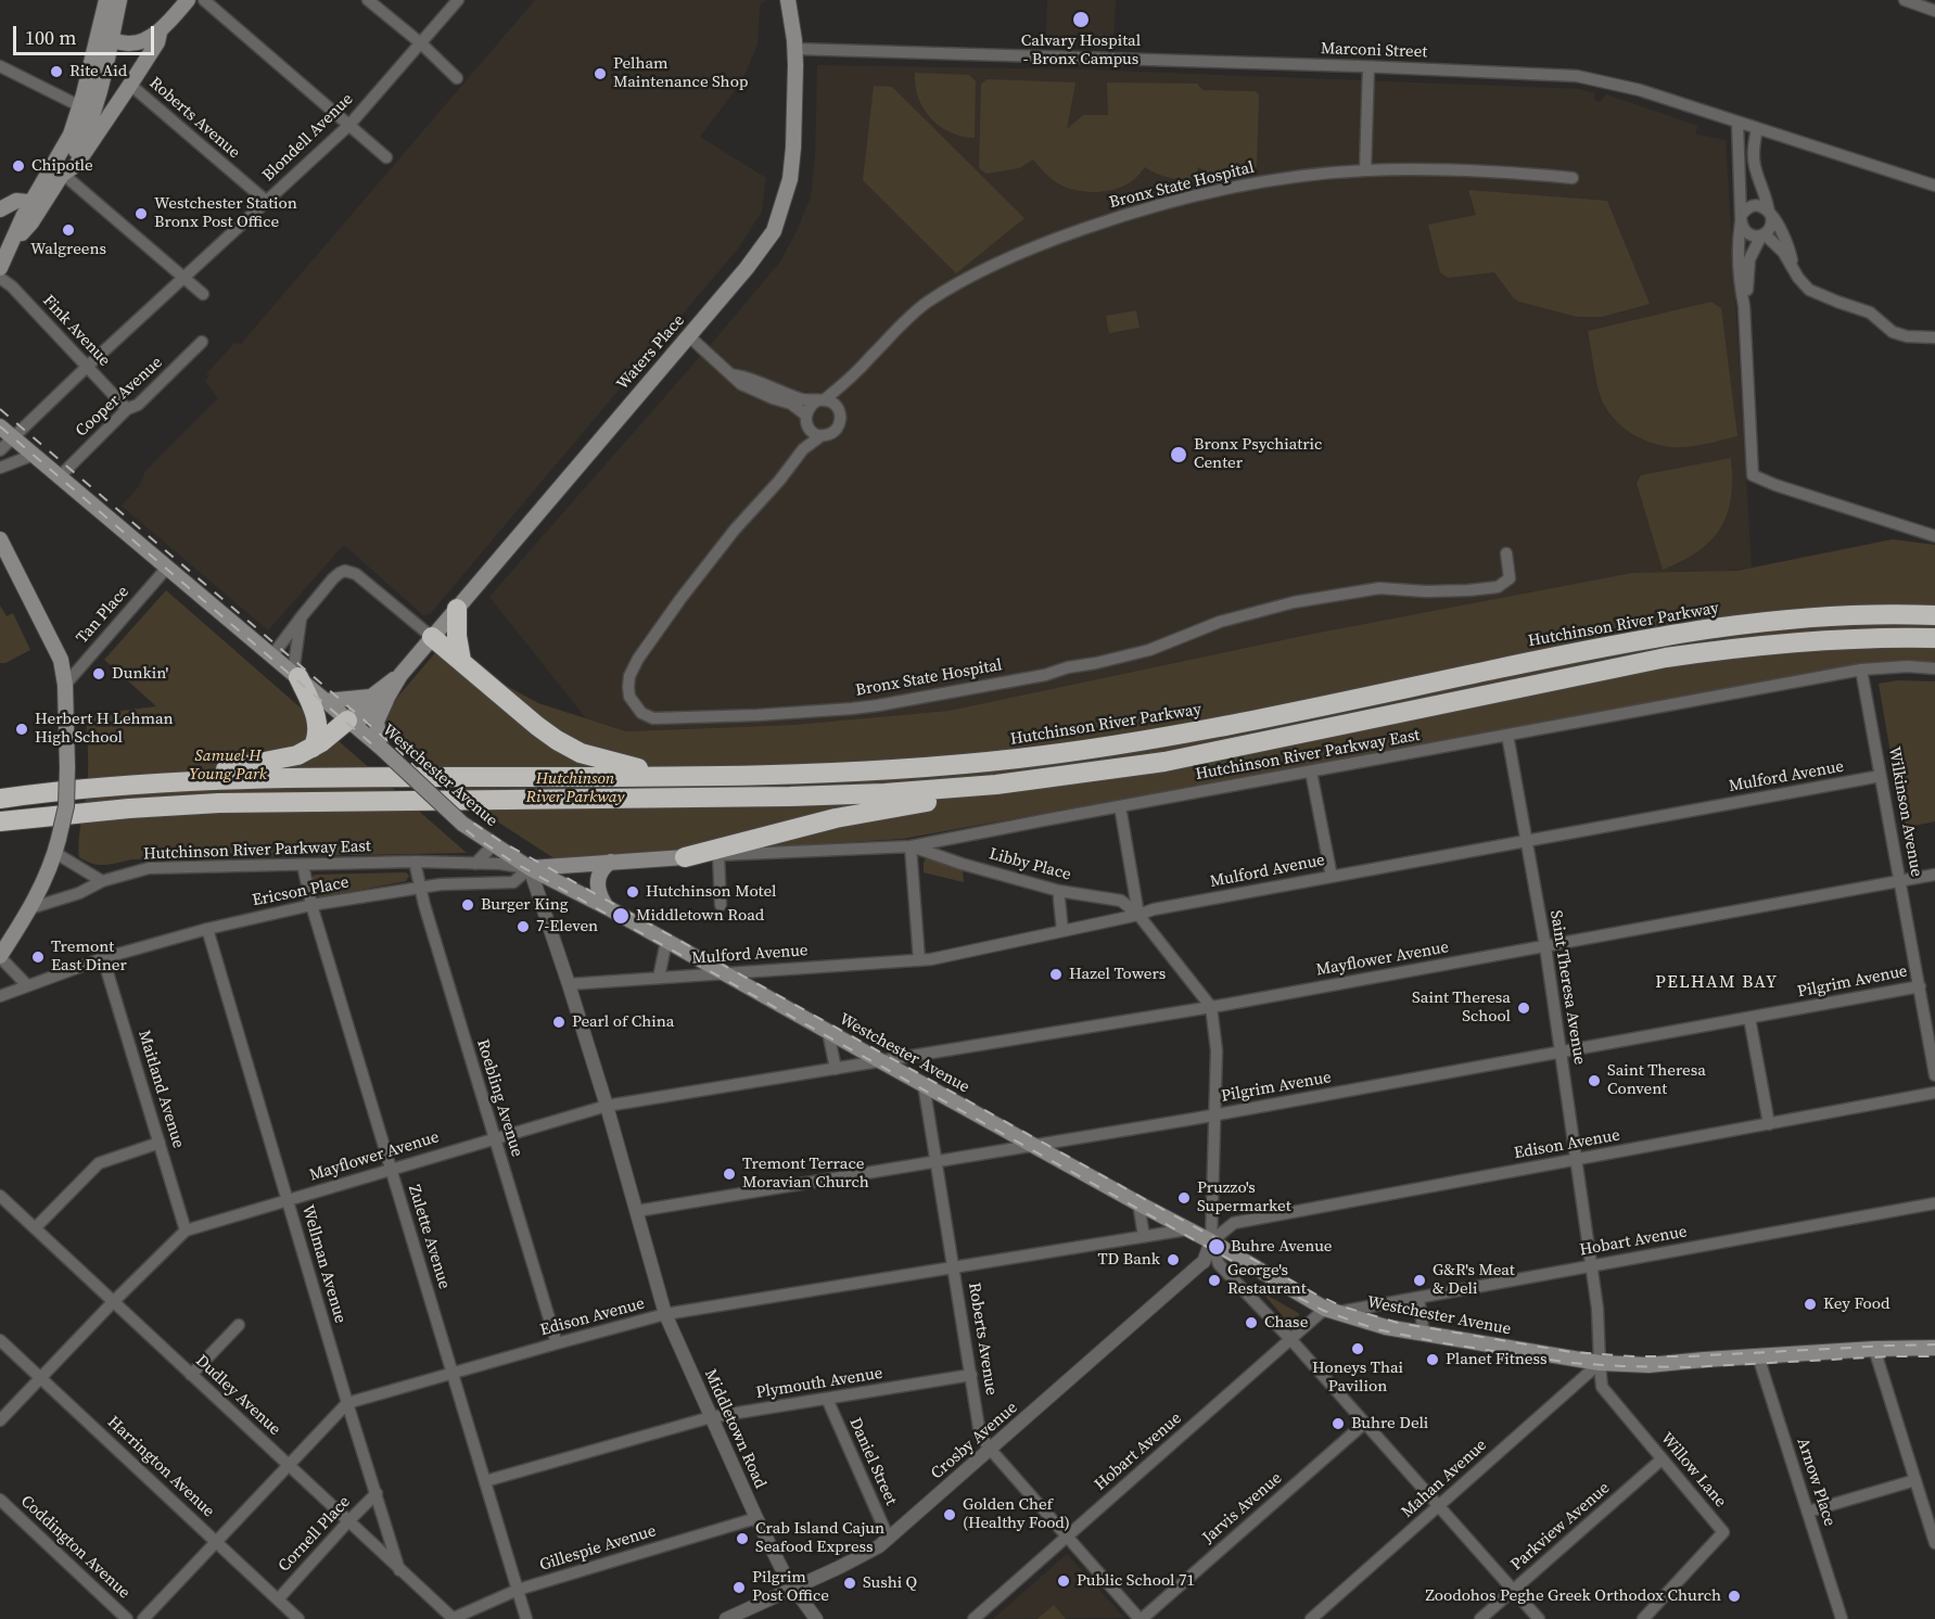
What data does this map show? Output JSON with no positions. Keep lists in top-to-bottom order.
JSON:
{
  "streets": {
    "highway": ["Hutchinson River Parkway"],
    "main road": ["Waters Place", "Westchester Avenue"],
    "street": [
      "Marconi Street",
      "Roberts Avenue",
      "Blondell Avenue",
      "Bronx State Hospital",
      "Fink Avenue",
      "Cooper Avenue",
      "Tan Place",
      "Hutchinson River Parkway East",
      "Mulford Avenue",
      "Wilkinson Avenue",
      "Libby Place",
      "Ericson Place",
      "Mayflower Avenue",
      "Pilgrim Avenue",
      "Saint Theresa Avenue",
      "Maitland Avenue",
      "Roebling Avenue",
      "Edison Avenue",
      "Zulette Avenue",
      "Hobart Avenue",
      "Wellman Avenue",
      "Plymouth Avenue",
      "Dudley Avenue",
      "Middletown Road",
      "Crosby Avenue",
      "Daniel Street",
      "Harrington Avenue",
      "Willow Lane",
      "Mahan Avenue",
      "Arnow Place",
      "Jarvis Avenue",
      "Parkview Avenue",
      "Cornell Place",
      "Coddington Avenue",
      "Gillespie Avenue"
    ]
  },
  "crossings": [
    ["Marconi Street", "Waters Place"],
    ["Roberts Avenue", "Blondell Avenue"],
    ["Roberts Avenue", "Westchester Avenue"],
    ["Roberts Avenue", "Pilgrim Avenue"],
    ["Roberts Avenue", "Edison Avenue"],
    ["Roberts Avenue", "Hobart Avenue"],
    ["Roberts Avenue", "Plymouth Avenue"],
    ["Roberts Avenue", "Crosby Avenue"],
    ["Roberts Avenue", "Jarvis Avenue"],
    ["Blondell Avenue", "Fink Avenue"],
    ["Blondell Avenue", "Westchester Avenue"],
    ["Fink Avenue", "Cooper Avenue"],
    ["Waters Place", "Westchester Avenue"],
    ["Cooper Avenue", "Westchester Avenue"],
    ["Tan Place", "Westchester Avenue"],
    ["Hutchinson River Parkway East", "Wilkinson Avenue"],
    ["Hutchinson River Parkway East", "Libby Place"],
    ["Hutchinson River Parkway East", "Saint Theresa Avenue"],
    ["Hutchinson River Parkway East", "Roebling Avenue"],
    ["Hutchinson River Parkway East", "Zulette Avenue"],
    ["Westchester Avenue", "Mulford Avenue"],
    ["Westchester Avenue", "Ericson Place"],
    ["Westchester Avenue", "Mayflower Avenue"],
    ["Westchester Avenue", "Pilgrim Avenue"],
    ["Westchester Avenue", "Saint Theresa Avenue"],
    ["Westchester Avenue", "Edison Avenue"],
    ["Westchester Avenue", "Hobart Avenue"],
    ["Westchester Avenue", "Middletown Road"],
    ["Westchester Avenue", "Crosby Avenue"],
    ["Westchester Avenue", "Willow Lane"],
    ["Westchester Avenue", "Mahan Avenue"],
    ["Westchester Avenue", "Arnow Place"],
    ["Mulford Avenue", "Wilkinson Avenue"],
    ["Mulford Avenue", "Libby Place"],
    ["Mulford Avenue", "Saint Theresa Avenue"],
    ["Mulford Avenue", "Middletown Road"],
    ["Wilkinson Avenue", "Mayflower Avenue"],
    ["Wilkinson Avenue", "Pilgrim Avenue"],
    ["Ericson Place", "Maitland Avenue"],
    ["Ericson Place", "Roebling Avenue"],
    ["Ericson Place", "Zulette Avenue"],
    ["Ericson Place", "Wellman Avenue"],
    ["Ericson Place", "Middletown Road"],
    ["Mayflower Avenue", "Saint Theresa Avenue"],
    ["Mayflower Avenue", "Maitland Avenue"],
    ["Mayflower Avenue", "Roebling Avenue"],
    ["Mayflower Avenue", "Zulette Avenue"],
    ["Mayflower Avenue", "Wellman Avenue"],
    ["Mayflower Avenue", "Dudley Avenue"],
    ["Mayflower Avenue", "Middletown Road"],
    ["Mayflower Avenue", "Harrington Avenue"],
    ["Pilgrim Avenue", "Saint Theresa Avenue"],
    ["Pilgrim Avenue", "Middletown Road"],
    ["Saint Theresa Avenue", "Edison Avenue"],
    ["Saint Theresa Avenue", "Hobart Avenue"],
    ["Saint Theresa Avenue", "Willow Lane"],
    ["Saint Theresa Avenue", "Mahan Avenue"],
    ["Roebling Avenue", "Edison Avenue"],
    ["Edison Avenue", "Zulette Avenue"],
    ["Edison Avenue", "Wellman Avenue"],
    ["Edison Avenue", "Middletown Road"],
    ["Edison Avenue", "Crosby Avenue"],
    ["Zulette Avenue", "Plymouth Avenue"],
    ["Zulette Avenue", "Gillespie Avenue"],
    ["Wellman Avenue", "Dudley Avenue"],
    ["Wellman Avenue", "Cornell Place"],
    ["Plymouth Avenue", "Middletown Road"],
    ["Plymouth Avenue", "Daniel Street"],
    ["Dudley Avenue", "Cornell Place"],
    ["Dudley Avenue", "Gillespie Avenue"],
    ["Middletown Road", "Crosby Avenue"],
    ["Middletown Road", "Gillespie Avenue"],
    ["Crosby Avenue", "Daniel Street"],
    ["Harrington Avenue", "Cornell Place"],
    ["Willow Lane", "Mahan Avenue"],
    ["Willow Lane", "Parkview Avenue"]
  ],
  "districts": ["PELHAM BAY"],
  "parks": ["Samuel H Young Park", "Hutchinson River Parkway"],
  "places": [
    "Calvary Hospital - Bronx Campus",
    "Rite Aid",
    "Pelham Maintenance Shop",
    "Chipotle",
    "Westchester Station Bronx Post Office",
    "Walgreens",
    "Bronx Psychiatric Center",
    "Dunkin'",
    "Herbert H Lehman High School",
    "Hutchinson Motel",
    "Burger King",
    "Middletown Road",
    "7-Eleven",
    "Tremont East Diner",
    "Hazel Towers",
    "Saint Theresa School",
    "Pearl of China",
    "Saint Theresa Convent",
    "Tremont Terrace Moravian Church",
    "Pruzzo's Supermarket",
    "Buhre Avenue",
    "TD Bank",
    "George's Restaurant",
    "G&R's Meat & Deli",
    "Key Food",
    "Chase",
    "Honeys Thai Pavilion",
    "Planet Fitness",
    "Buhre Deli",
    "Golden Chef (Healthy Food)",
    "Crab Island Cajun Seafood Express",
    "Public School 71",
    "Sushi Q",
    "Pilgrim Post Office",
    "Zoodohos Peghe Greek Orthodox Church"
  ],
  "scale_bar": "100 m"
}
